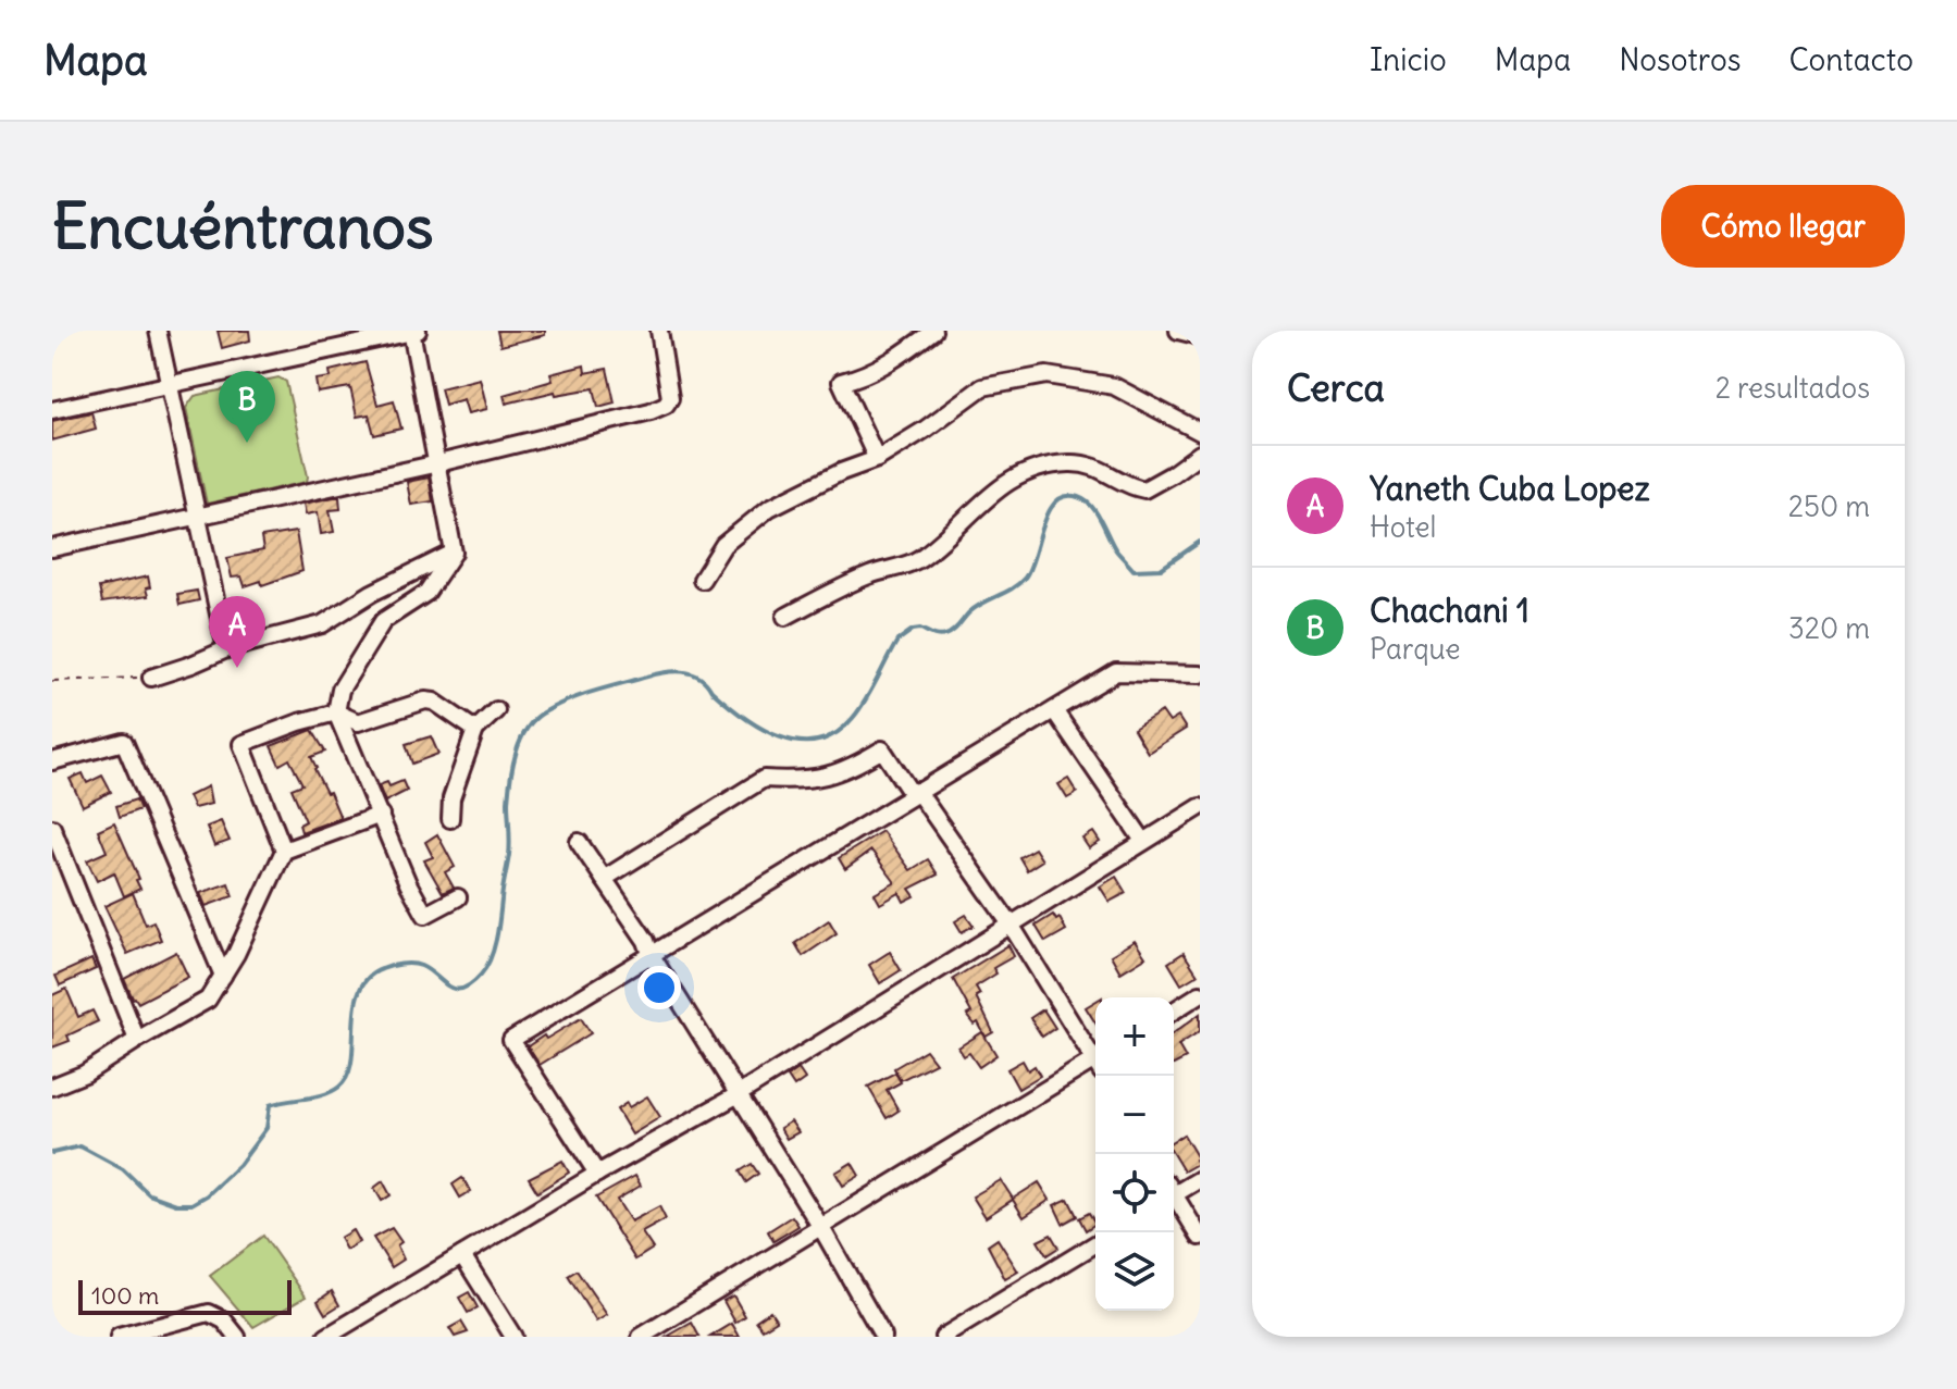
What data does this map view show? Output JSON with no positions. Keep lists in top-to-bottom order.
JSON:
{
  "scale_bar": "100 m",
  "page": {
    "header": "Mapa",
    "nav": [
      "Inicio",
      "Mapa",
      "Nosotros",
      "Contacto"
    ],
    "buttons": "Cómo llegar",
    "title": "Encuéntranos",
    "heading": ["Cerca", "2 resultados"],
    "pins": ["B", "A"],
    "list": [
      {
        "mark": "A",
        "name": "Yaneth Cuba Lopez",
        "note": "Hotel",
        "value": "250 m"
      },
      {
        "mark": "B",
        "name": "Chachani 1",
        "note": "Parque",
        "value": "320 m"
      }
    ],
    "map_buttons": ["+", "−"],
    "scale": "100 m"
  }
}
